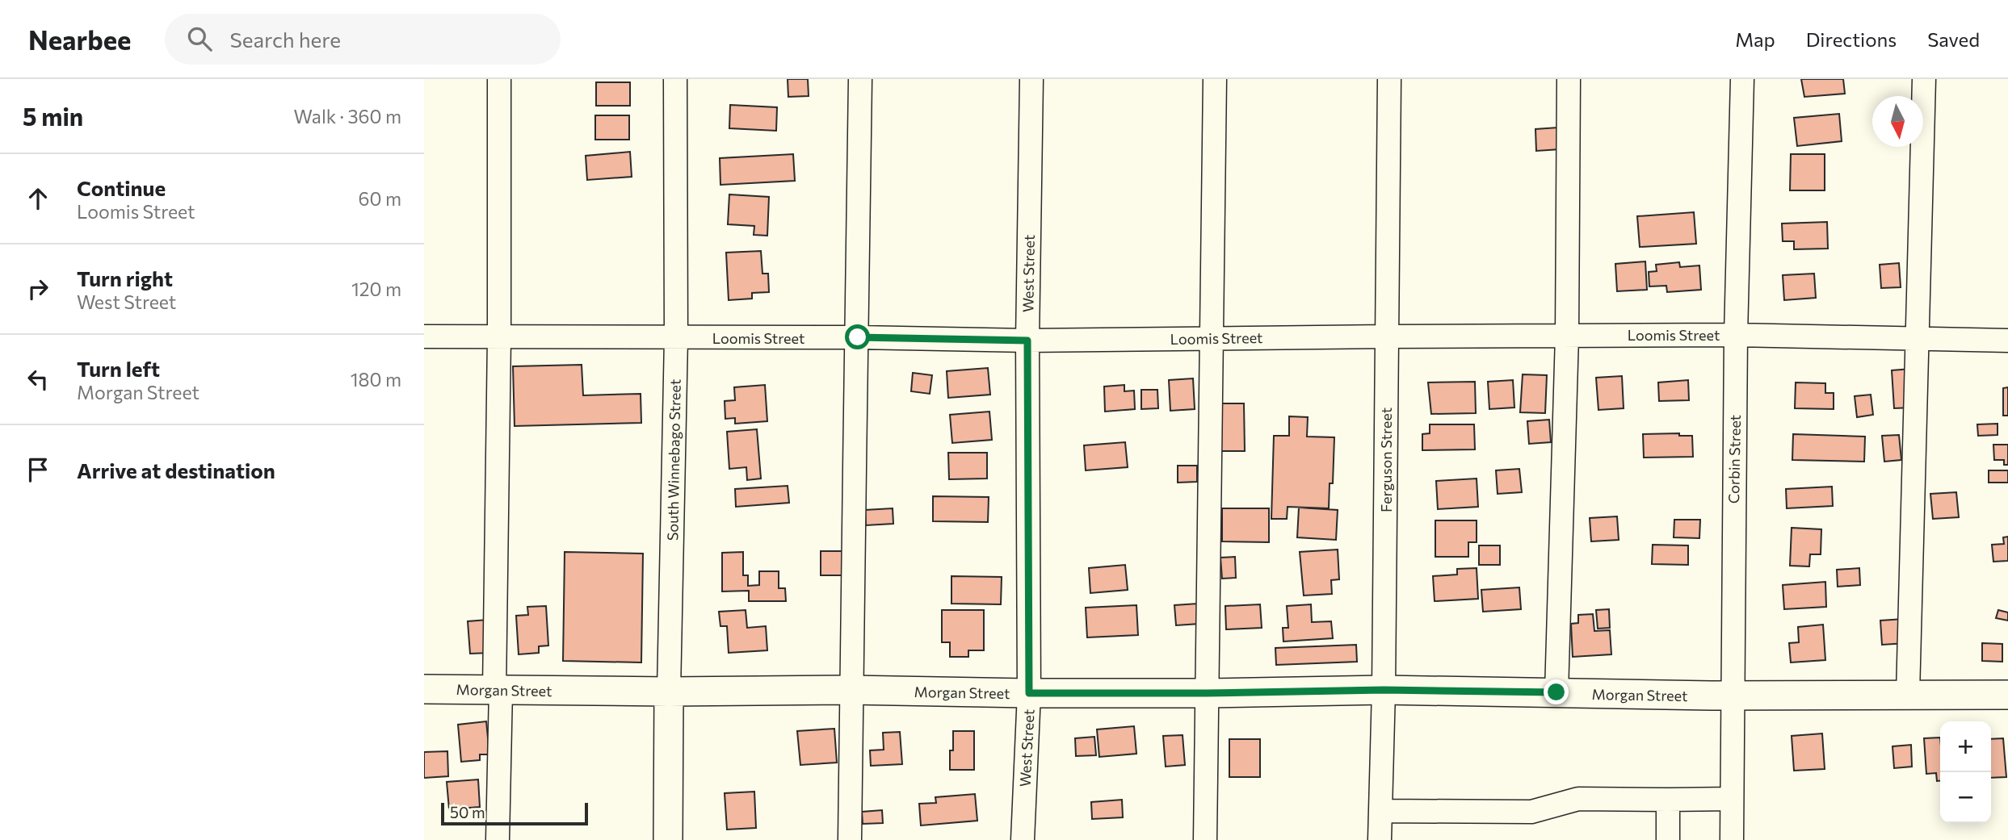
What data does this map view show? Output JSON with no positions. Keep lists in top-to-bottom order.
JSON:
{
  "streets": {
    "main road": ["South Winnebago Street", "Morgan Street"],
    "street": [
      "West Street",
      "Loomis Street",
      "Corbin Street",
      "Ferguson Street"
    ]
  },
  "crossings": [
    ["West Street", "Loomis Street"],
    ["West Street", "Morgan Street"],
    ["Loomis Street", "Corbin Street"],
    ["Loomis Street", "South Winnebago Street"],
    ["Loomis Street", "Ferguson Street"],
    ["Corbin Street", "Morgan Street"],
    ["South Winnebago Street", "Morgan Street"],
    ["Ferguson Street", "Morgan Street"]
  ],
  "scale_bar": "50 m",
  "north": "bottom",
  "page": {
    "header": "Nearbee",
    "search": "Search here",
    "nav": ["Map", "Directions", "Saved"],
    "heading": ["5 min", "Walk · 360 m"],
    "list": [
      ["Continue", "Loomis Street", "60 m"],
      ["Turn right", "West Street", "120 m"],
      ["Turn left", "Morgan Street", "180 m"],
      "Arrive at destination"
    ],
    "map_buttons": ["+", "−"],
    "scale": "50 m"
  }
}
